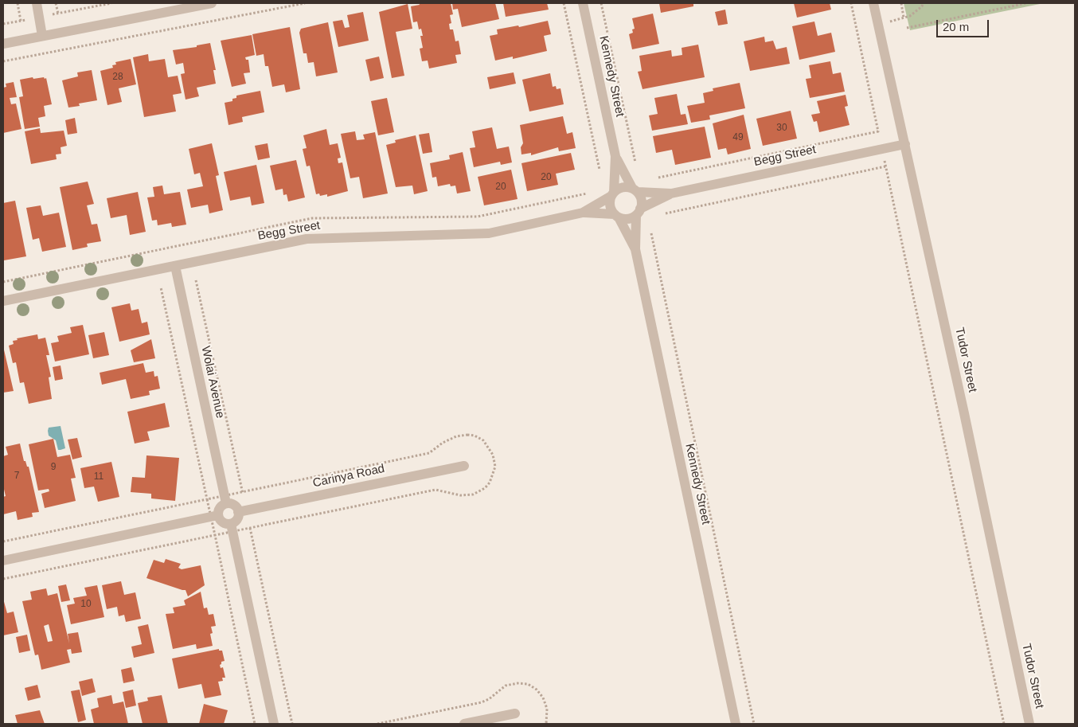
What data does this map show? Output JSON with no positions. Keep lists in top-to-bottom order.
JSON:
{
  "streets": {
    "street": [
      "Kennedy Street",
      "Begg Street",
      "Tudor Street",
      "Wolai Avenue",
      "Carinya Road"
    ]
  },
  "crossings": [
    ["Kennedy Street", "Begg Street"],
    ["Begg Street", "Tudor Street"],
    ["Begg Street", "Wolai Avenue"],
    ["Wolai Avenue", "Carinya Road"]
  ],
  "house_numbers": [
    "28",
    "30",
    "49",
    "20",
    "20",
    "9",
    "7",
    "11",
    "10"
  ],
  "scale_bar": "20 m"
}
